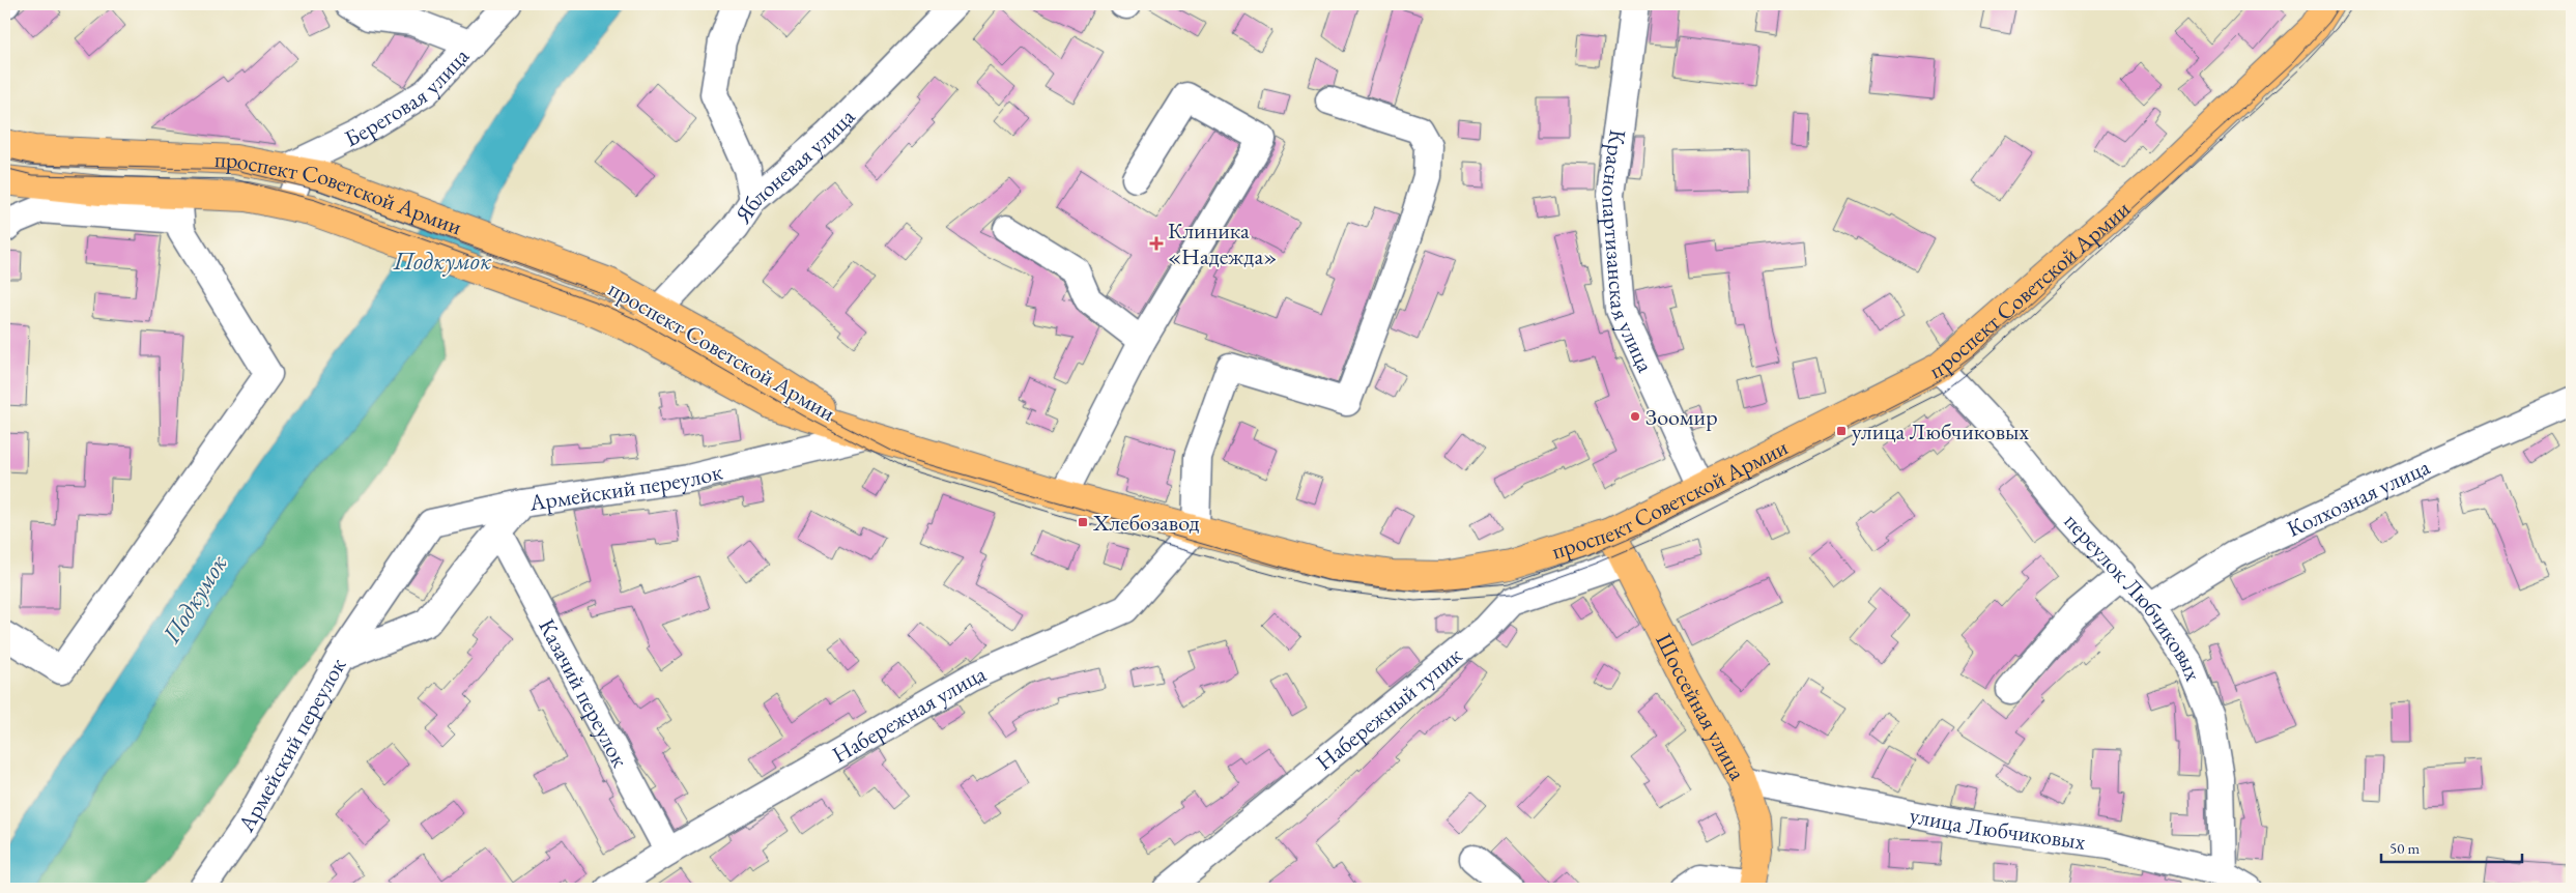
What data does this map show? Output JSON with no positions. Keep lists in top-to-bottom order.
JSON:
{
  "streets": {
    "main road": ["проспект Советской Армии", "Шоссейная улица"],
    "street": [
      "Береговая улица",
      "Яблоневая улица",
      "Краснопартизанская улица",
      "Армейский переулок",
      "Колхозная улица",
      "переулок Любчиковых",
      "Казачий переулок",
      "Набережный тупик",
      "Набережная улица",
      "улица Любчиковых"
    ]
  },
  "crossings": [
    ["Береговая улица", "проспект Советской Армии"],
    ["Яблоневая улица", "проспект Советской Армии"],
    ["проспект Советской Армии", "Краснопартизанская улица"],
    ["проспект Советской Армии", "Армейский переулок"],
    ["проспект Советской Армии", "переулок Любчиковых"],
    ["проспект Советской Армии", "Шоссейная улица"],
    ["проспект Советской Армии", "Набережная улица"],
    ["Армейский переулок", "Казачий переулок"],
    ["Колхозная улица", "переулок Любчиковых"],
    ["переулок Любчиковых", "улица Любчиковых"],
    ["Казачий переулок", "Набережная улица"],
    ["Шоссейная улица", "Набережный тупик"],
    ["Шоссейная улица", "улица Любчиковых"]
  ],
  "water": ["Подкумок"],
  "places": {
    "health": ["Клиника «Надежда»"],
    "other": ["Зоомир"],
    "transit": ["улица Любчиковых", "Хлебозавод"]
  },
  "scale_bar": "50 m"
}
